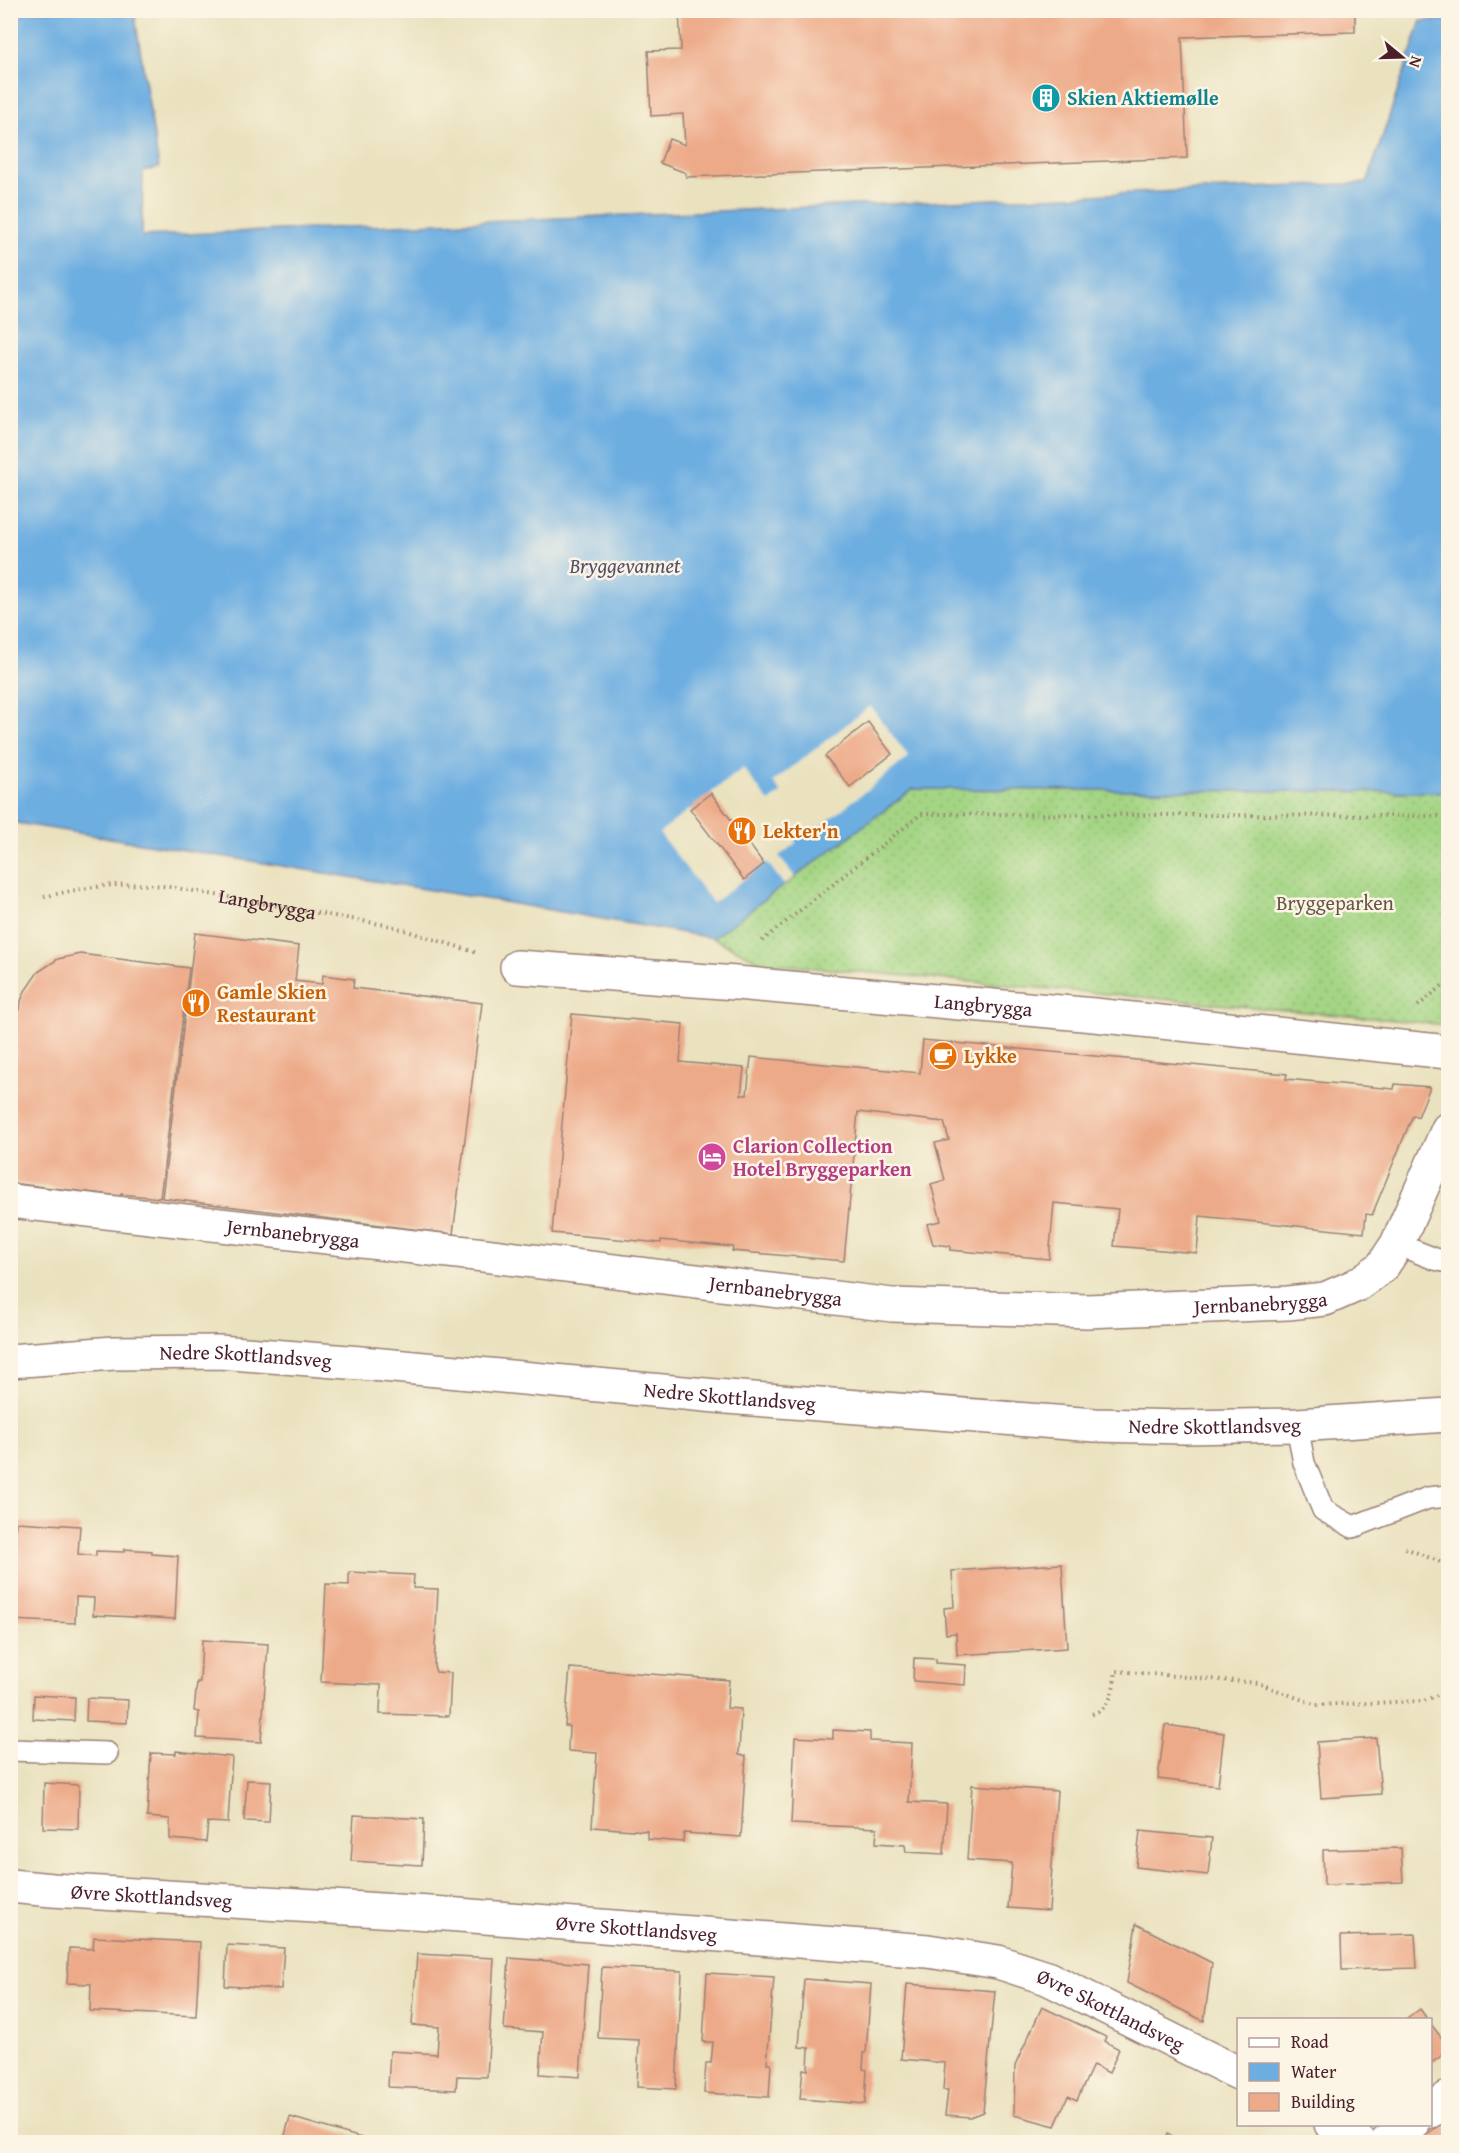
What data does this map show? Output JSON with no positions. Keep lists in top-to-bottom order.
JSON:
{
  "streets": {
    "street": [
      "Langbrygga",
      "Jernbanebrygga",
      "Nedre Skottlandsveg",
      "Øvre Skottlandsveg"
    ]
  },
  "water": ["Bryggevannet"],
  "parks": ["Bryggeparken"],
  "places": {
    "building": ["Skien Aktiemølle"],
    "restaurant": ["Lekter'n", "Gamle Skien Restaurant"],
    "cafe": ["Lykke"],
    "hotel": ["Clarion Collection Hotel Bryggeparken"]
  },
  "legend": ["Road", "Water", "Building"],
  "north": "right"
}
